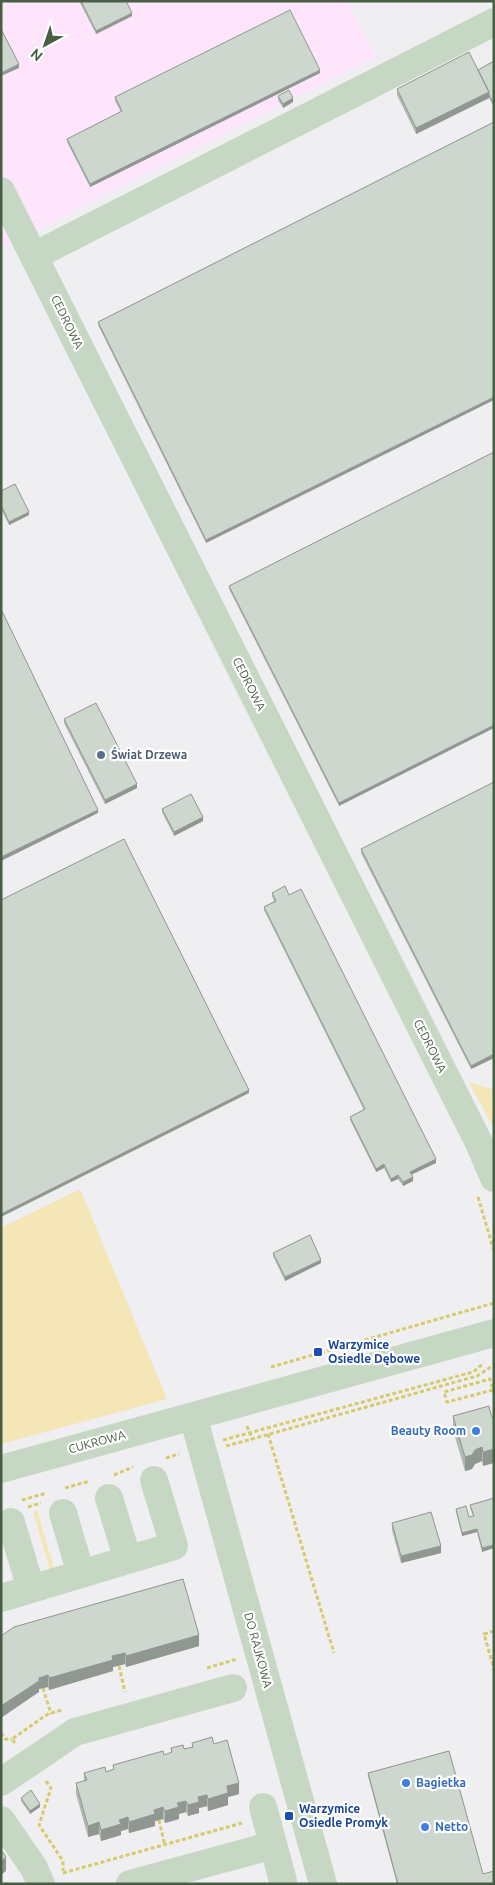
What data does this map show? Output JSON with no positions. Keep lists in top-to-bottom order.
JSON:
{
  "streets": {
    "street": ["CEDROWA", "CUKROWA", "DO RAJKOWA"]
  },
  "crossings": [
    ["CUKROWA", "DO RAJKOWA"]
  ],
  "places": {
    "other": [
      "Świat Drzewa",
      "Beauty Room",
      "Bagietka",
      "Netto"
    ],
    "transit": ["Warzymice Osiedle Dębowe", "Warzymice Osiedle Promyk"]
  },
  "north": "bottom left"
}
